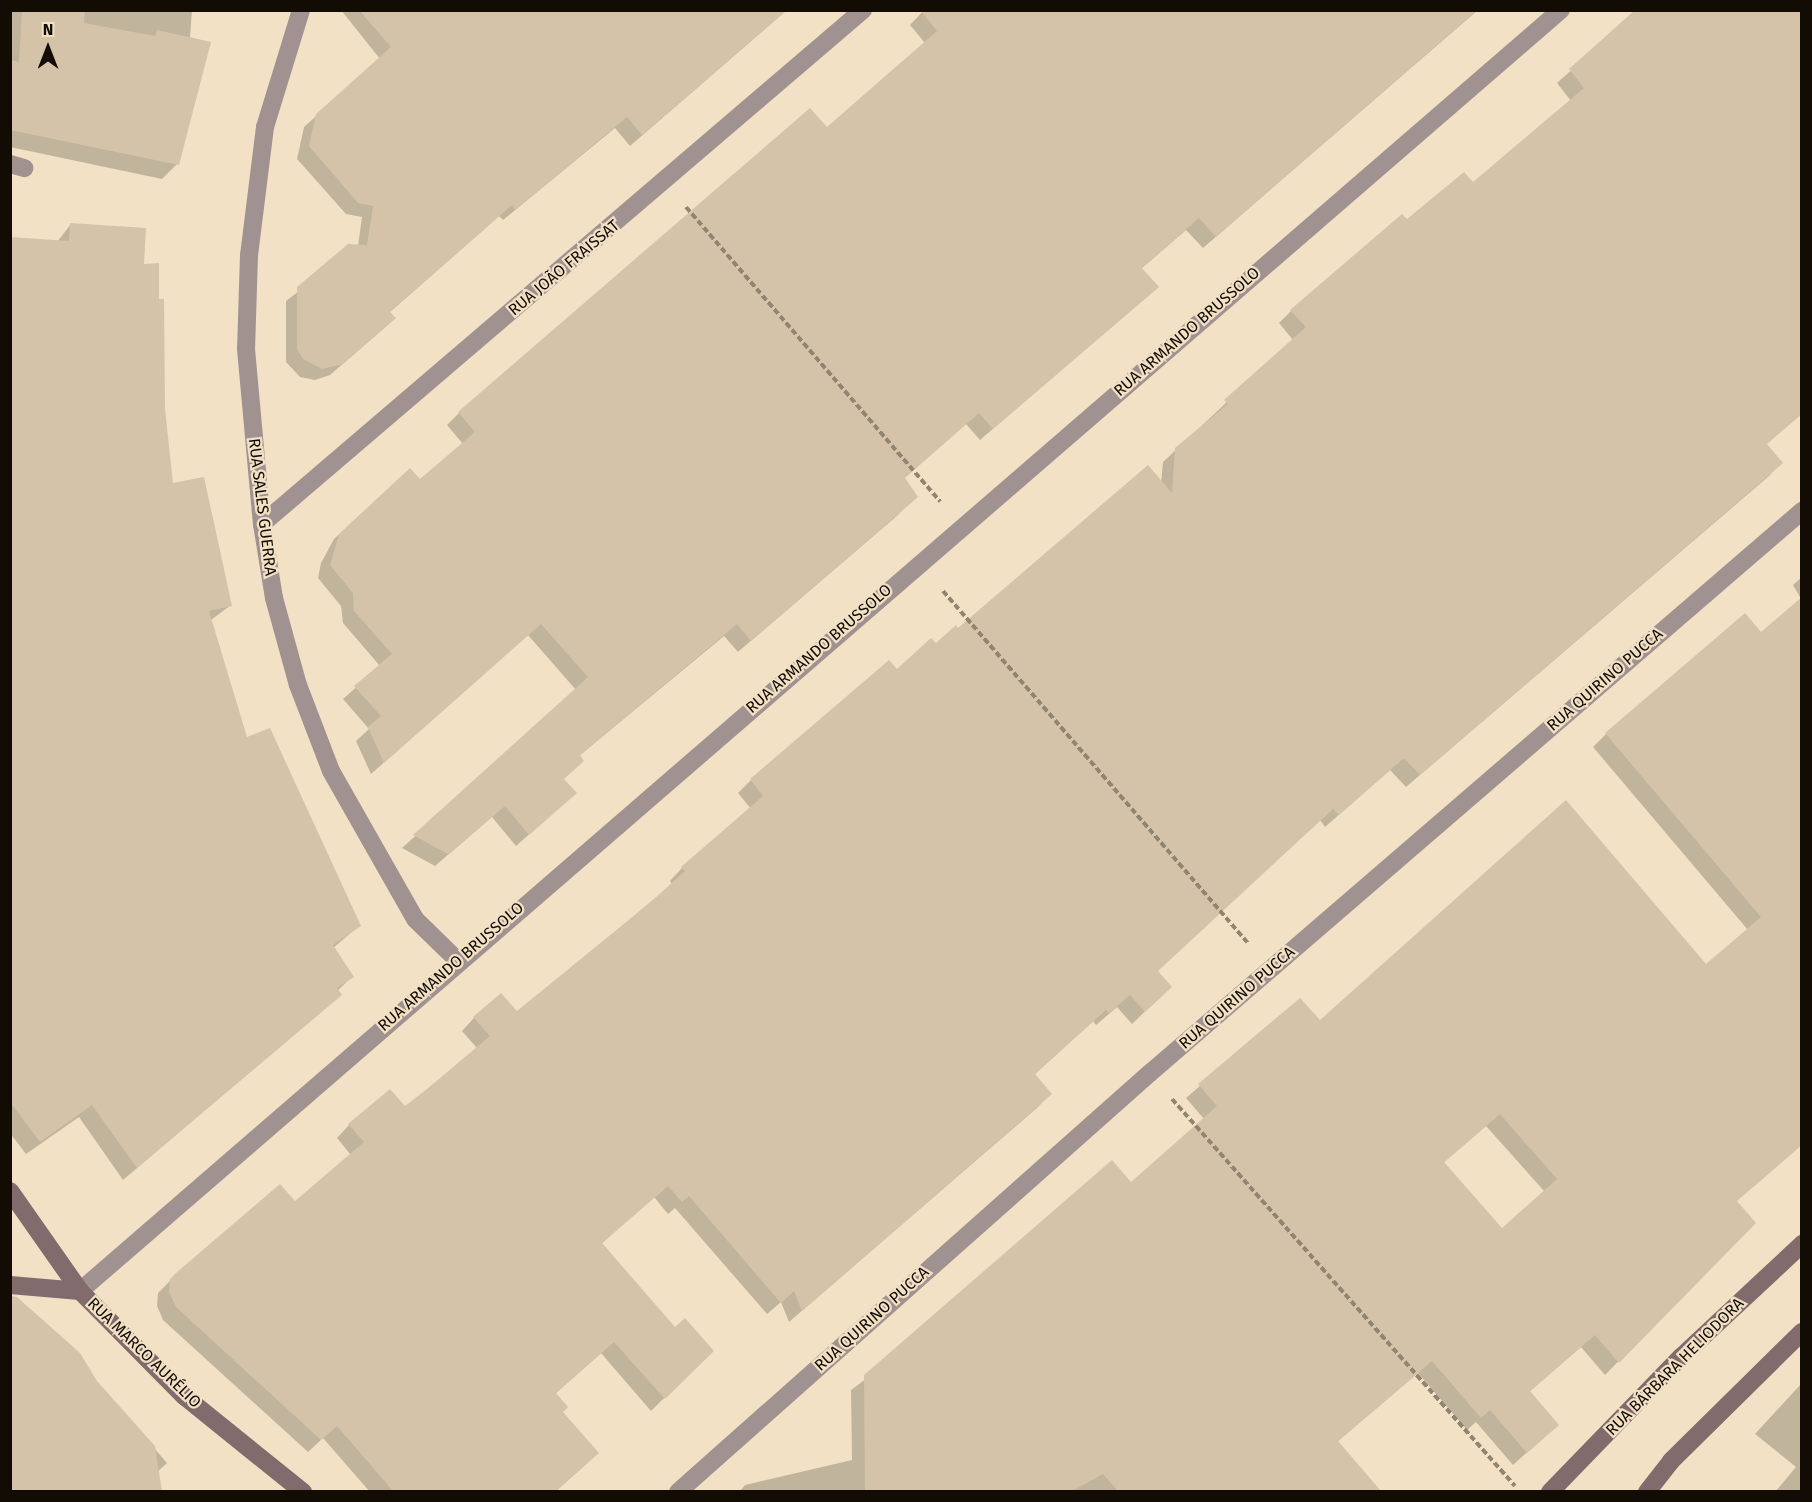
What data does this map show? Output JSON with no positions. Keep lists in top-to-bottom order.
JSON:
{
  "streets": {
    "street": [
      "RUA JOÃO FRAISSAT",
      "RUA ARMANDO BRUSSOLO",
      "RUA SALES GUERRA",
      "RUA QUIRINO PUCCA",
      "RUA MARCO AURÉLIO",
      "RUA BÁRBARA HELIODORA"
    ]
  },
  "crossings": [
    ["RUA JOÃO FRAISSAT", "RUA SALES GUERRA"],
    ["RUA ARMANDO BRUSSOLO", "RUA SALES GUERRA"],
    ["RUA ARMANDO BRUSSOLO", "RUA MARCO AURÉLIO"]
  ],
  "north": "top"
}
